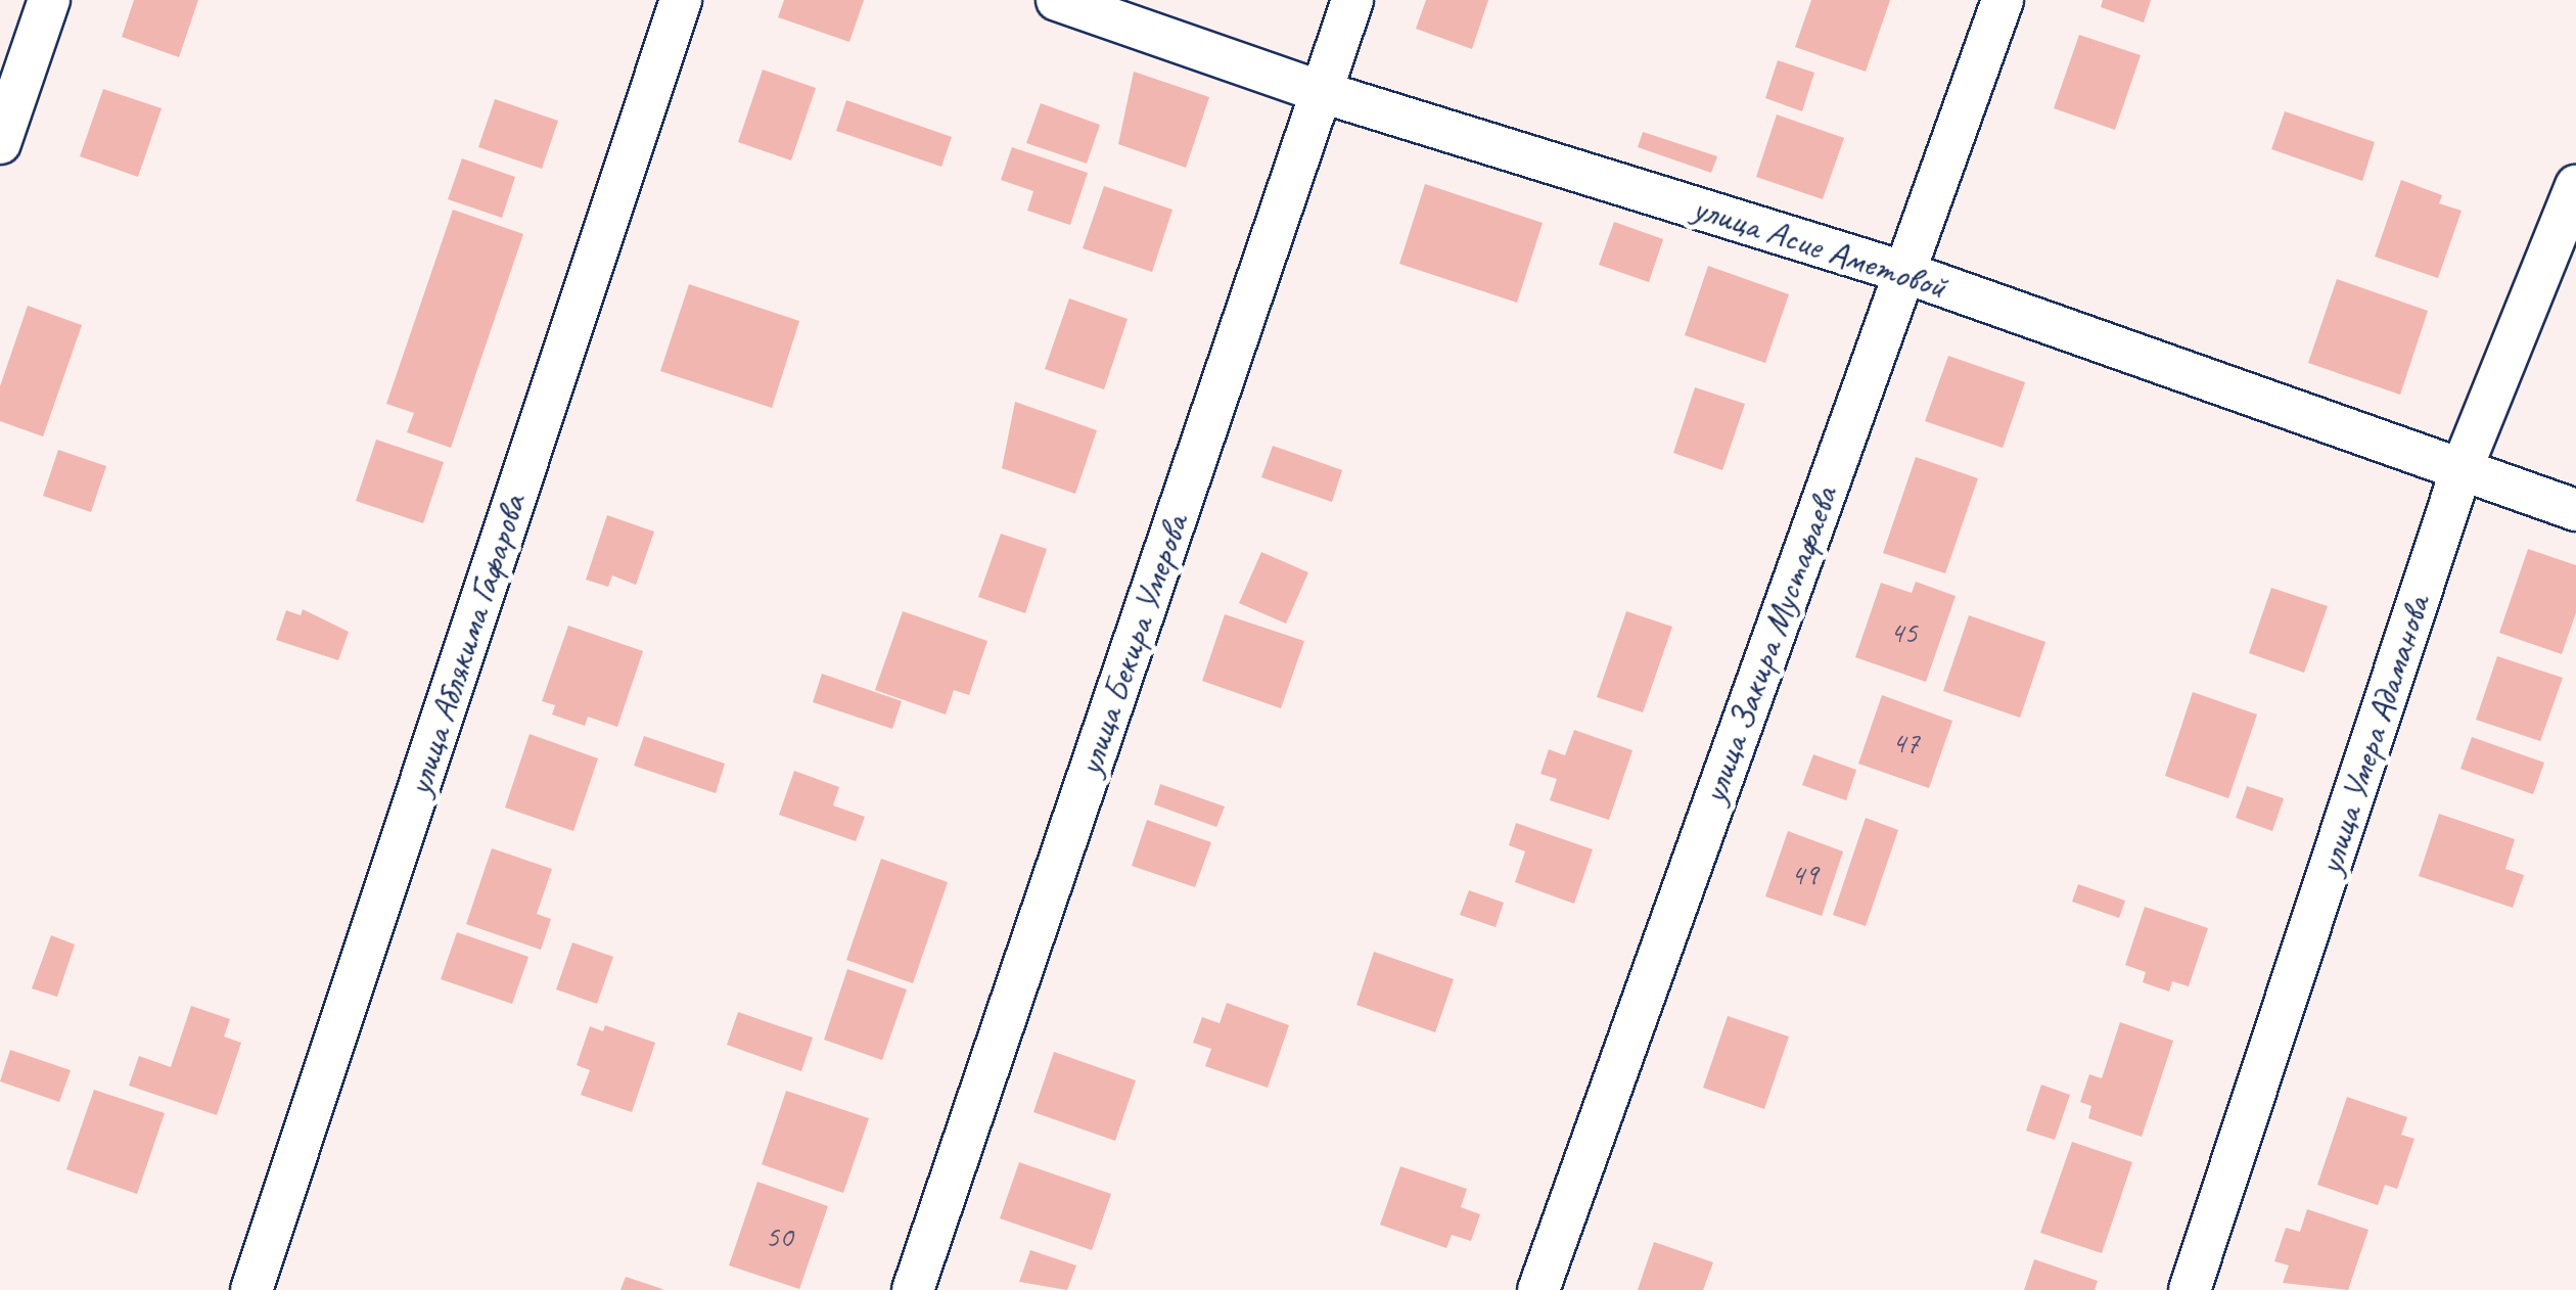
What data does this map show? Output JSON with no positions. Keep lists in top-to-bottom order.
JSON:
{
  "streets": {
    "street": [
      "улица Асие Аметовой",
      "улица Аблякима Гафарова",
      "улица Бекира Умерова",
      "улица Закира Мустафаева",
      "улица Умера Адаманова"
    ]
  },
  "crossings": [
    ["улица Асие Аметовой", "улица Бекира Умерова"],
    ["улица Асие Аметовой", "улица Закира Мустафаева"],
    ["улица Асие Аметовой", "улица Умера Адаманова"]
  ],
  "house_numbers": [
    "45",
    "47",
    "49",
    "50"
  ]
}
